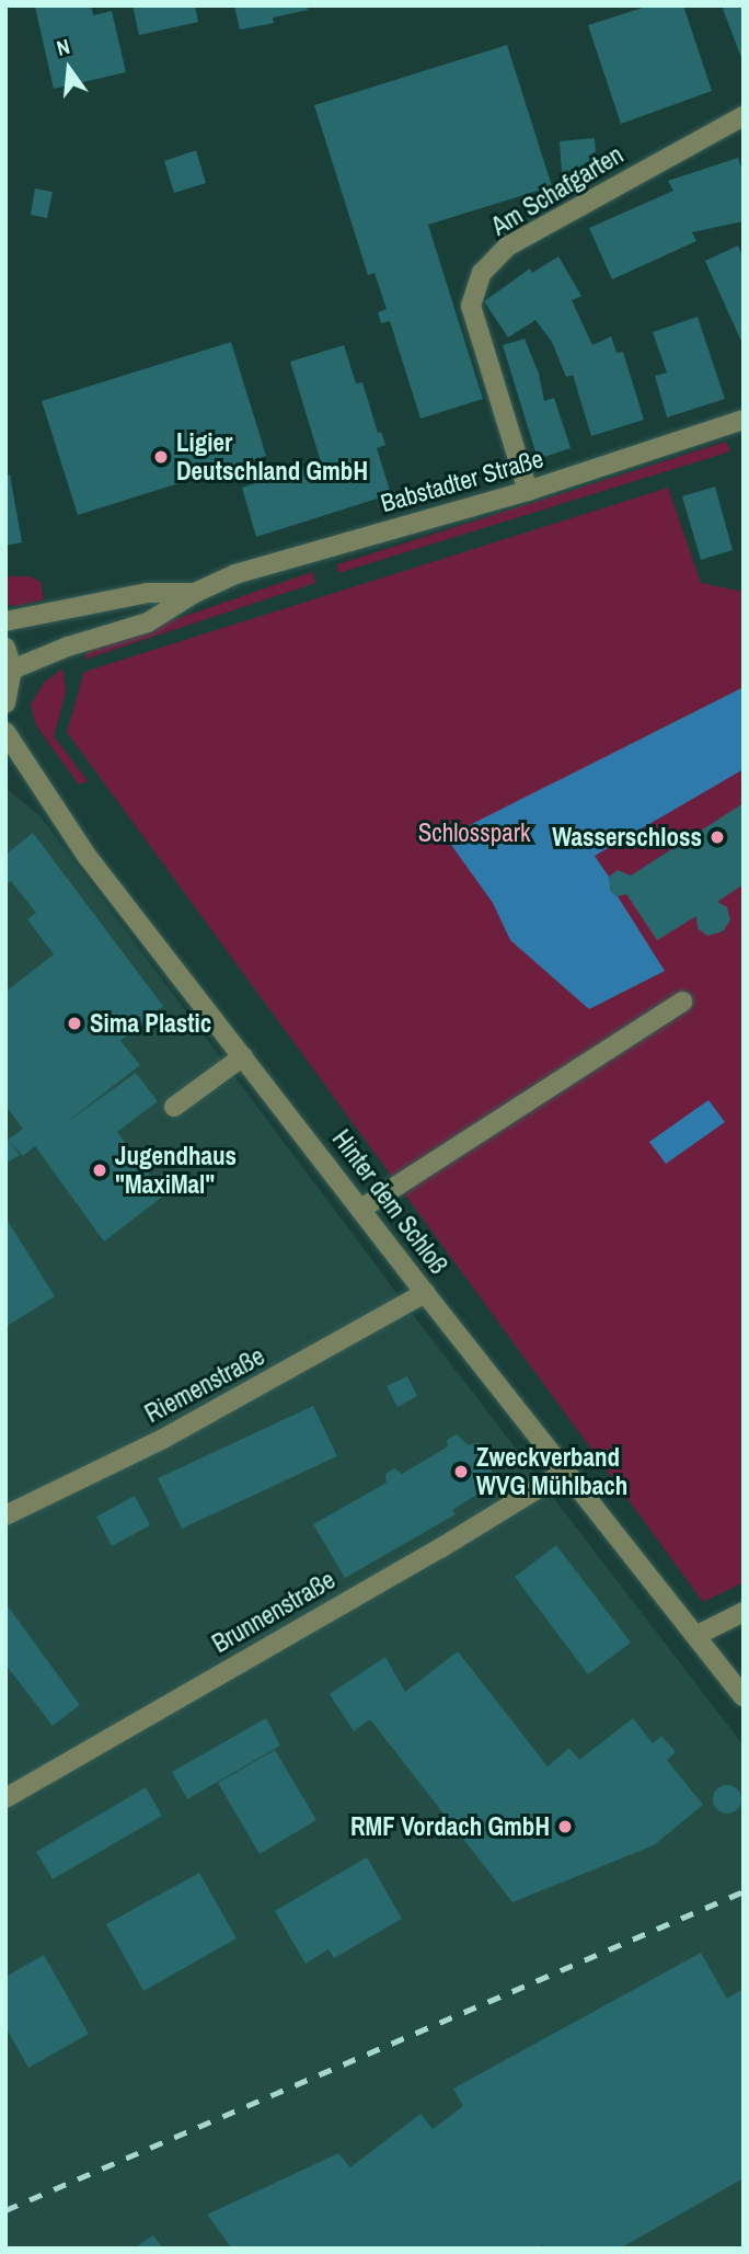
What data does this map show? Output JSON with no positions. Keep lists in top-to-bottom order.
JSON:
{
  "streets": {
    "street": [
      "Am Schafgarten",
      "Babstadter Straße",
      "Hinter dem Schloß",
      "Riemenstraße",
      "Brunnenstraße"
    ]
  },
  "crossings": [
    ["Am Schafgarten", "Babstadter Straße"],
    ["Hinter dem Schloß", "Riemenstraße"],
    ["Hinter dem Schloß", "Brunnenstraße"]
  ],
  "parks": ["Schlosspark"],
  "places": [
    "Ligier Deutschland GmbH",
    "Wasserschloss",
    "Sima Plastic",
    "Jugendhaus \"MaxiMal\"",
    "Zweckverband WVG Mühlbach",
    "RMF Vordach GmbH"
  ],
  "north": "top"
}
